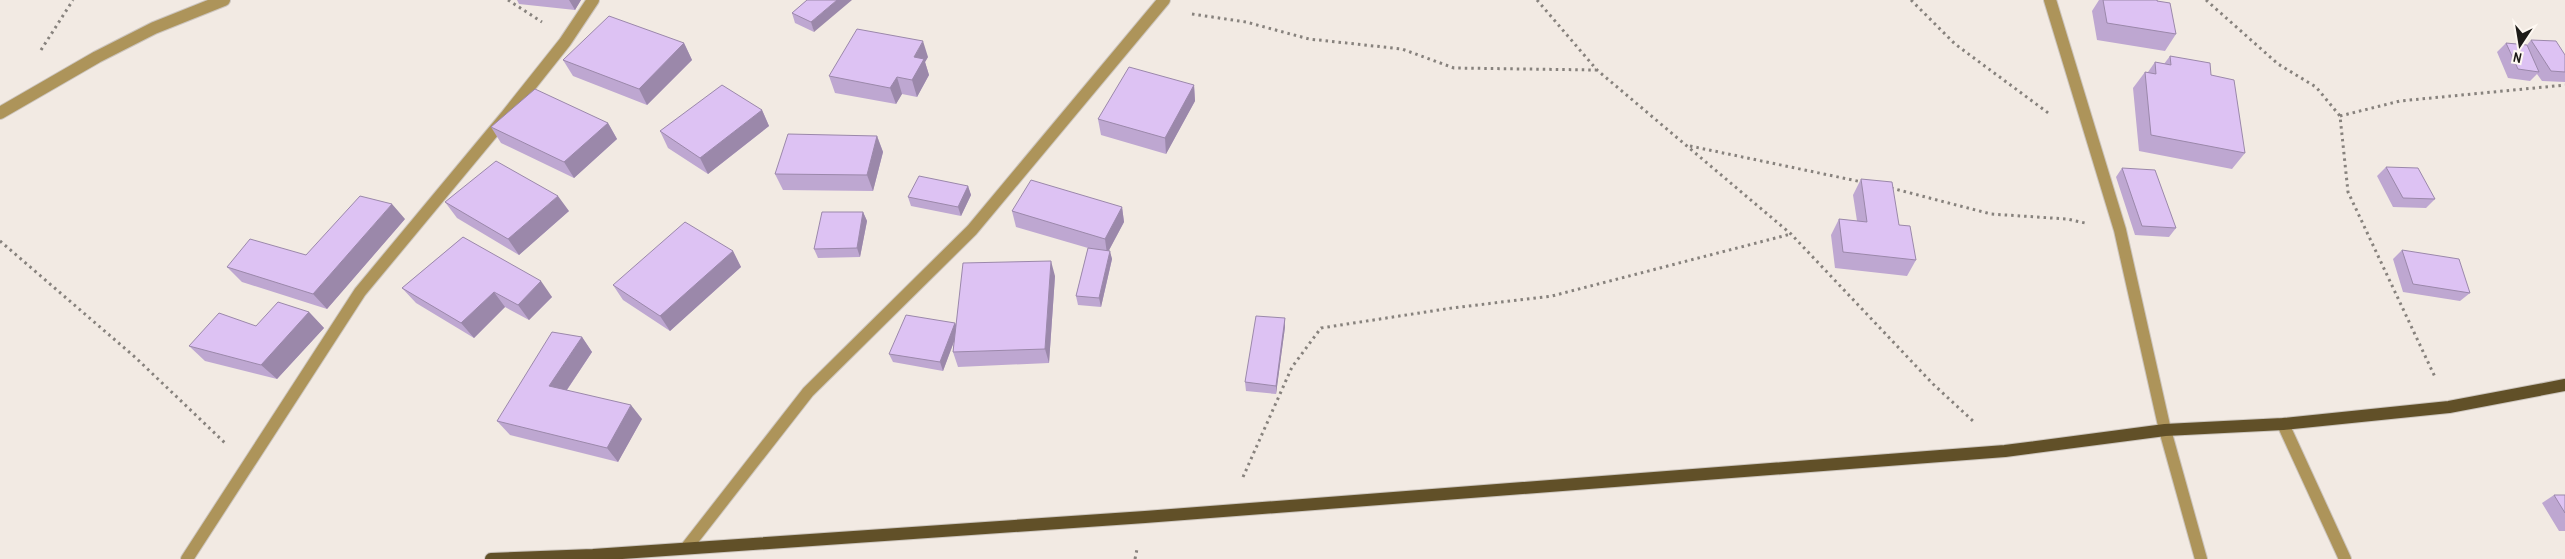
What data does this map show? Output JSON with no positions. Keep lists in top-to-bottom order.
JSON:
{
  "north": "bottom"
}
